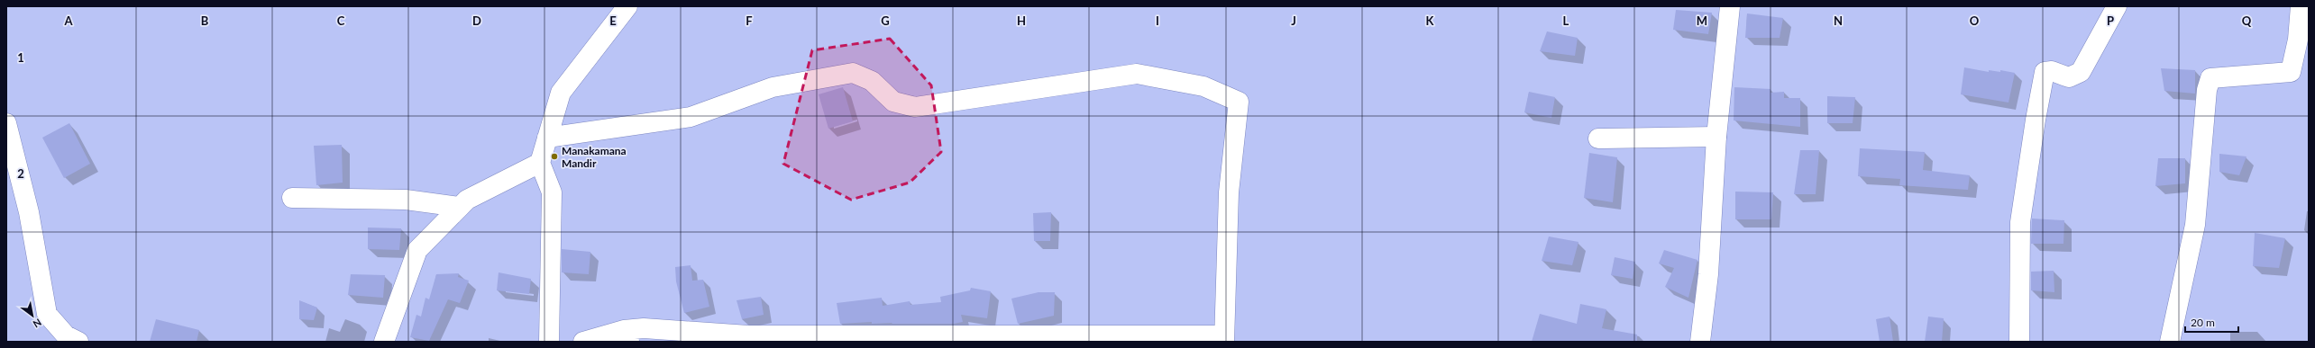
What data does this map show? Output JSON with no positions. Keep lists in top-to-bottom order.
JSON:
{
  "places": ["Manakamana Mandir"],
  "scale_bar": "20 m",
  "north": "bottom right",
  "grid": {
    "columns": [
      "A",
      "B",
      "C",
      "D",
      "E",
      "F",
      "G",
      "H",
      "I",
      "J",
      "K",
      "L",
      "M",
      "N",
      "O",
      "P",
      "Q"
    ],
    "rows": ["1", "2"]
  }
}
